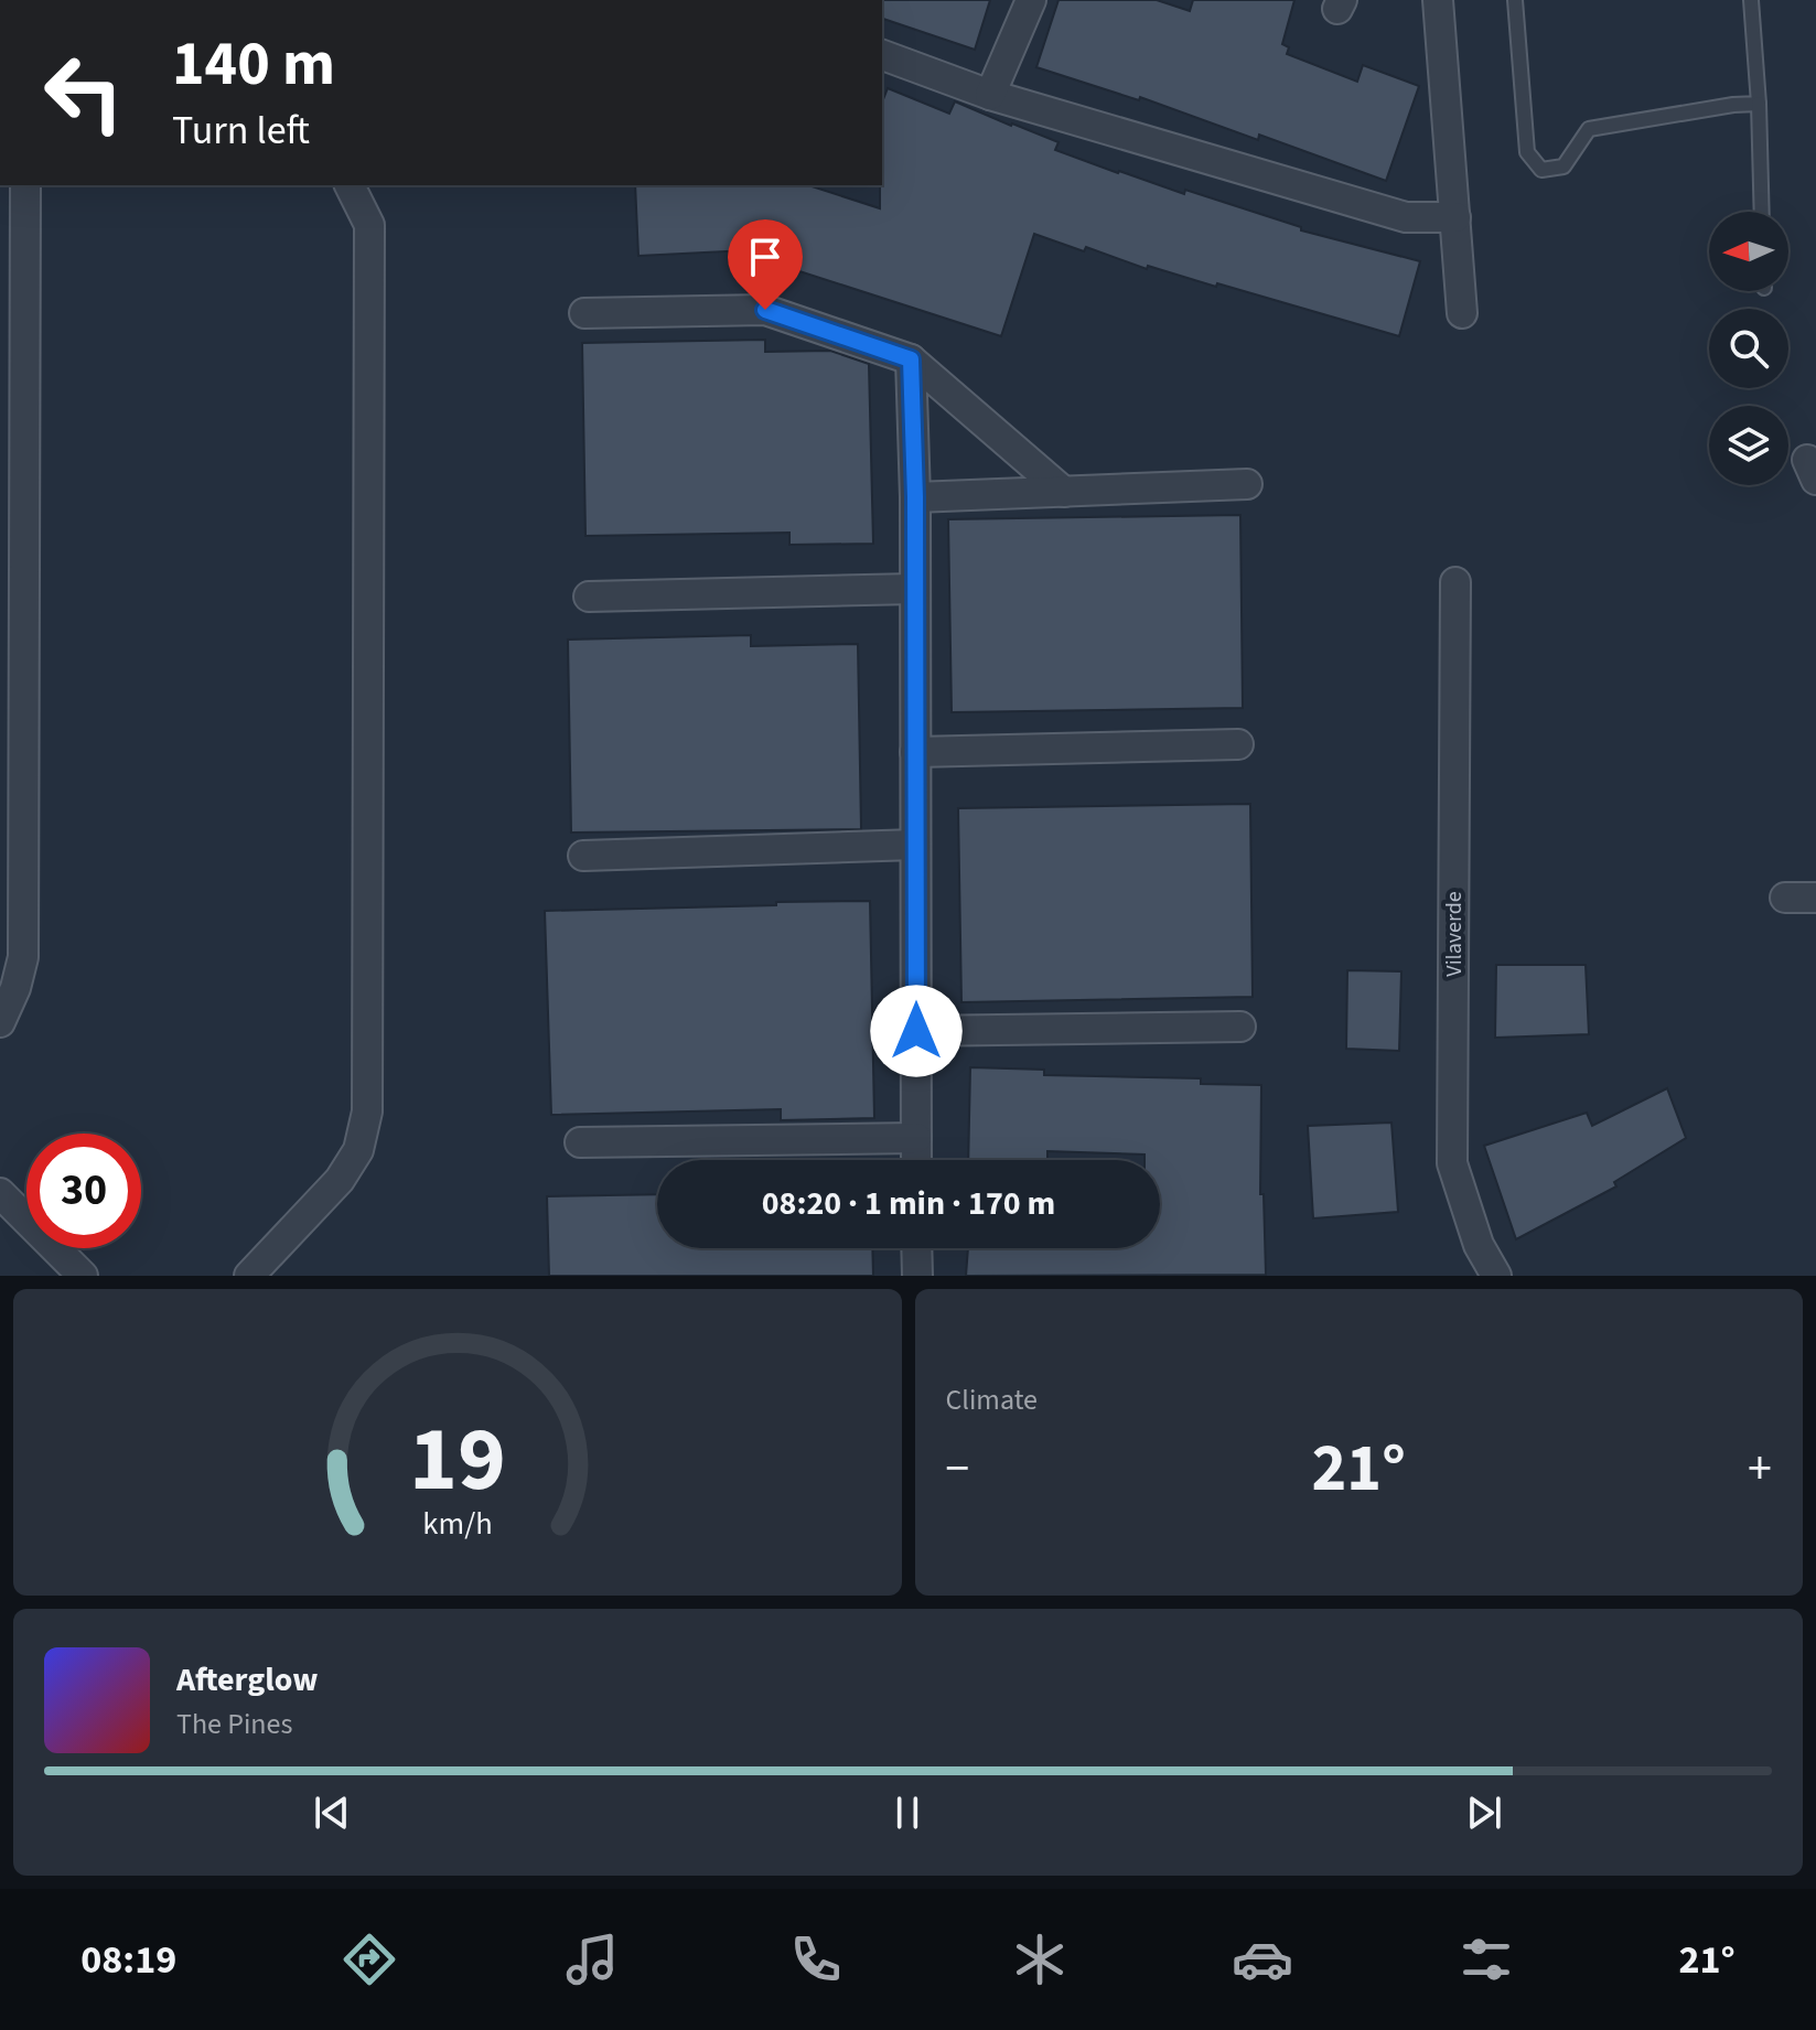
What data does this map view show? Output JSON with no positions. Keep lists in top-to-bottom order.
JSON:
{
  "streets": {
    "street": ["Vilaverde"]
  },
  "north": "left",
  "page": {
    "turn": ["140 m", "Turn left"],
    "limit": "30",
    "trip": "08:20 · 1 min · 170 m",
    "tile": "Climate",
    "heat": ["−", "21°", "+"],
    "song": ["Afterglow", "The Pines"],
    "tabs": ["08:19", "21°"],
    "gauge": ["19", "km/h"]
  }
}
